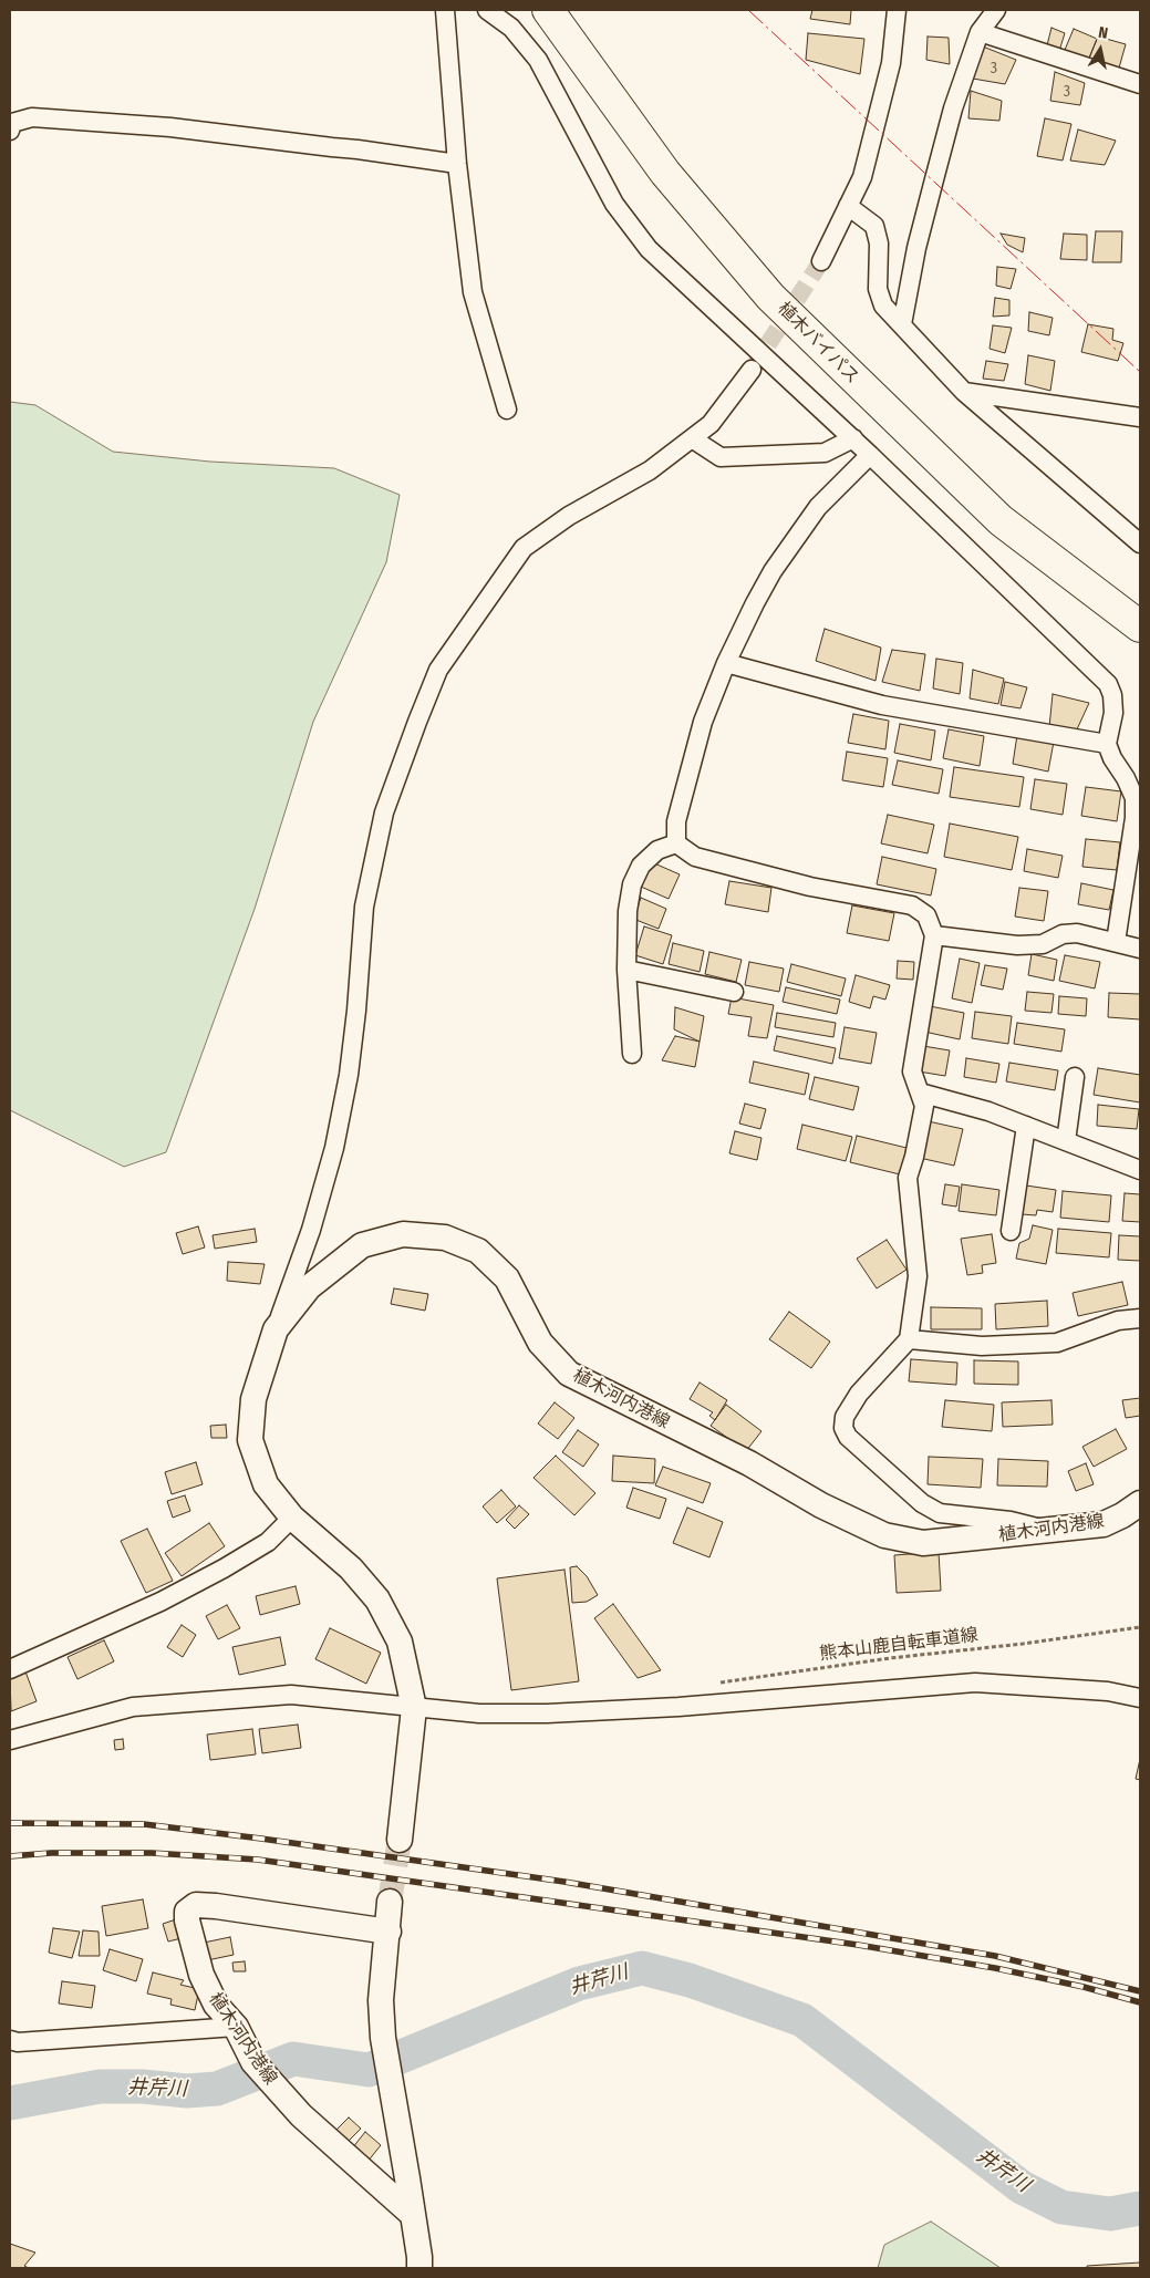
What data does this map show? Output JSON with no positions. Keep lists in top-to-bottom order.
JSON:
{
  "streets": {
    "highway": ["植木バイパス"],
    "main road": ["植木河内港線"],
    "path": ["熊本山鹿自転車道線"]
  },
  "water": ["井芹川"],
  "house_numbers": ["3", "3"],
  "north": "top"
}
